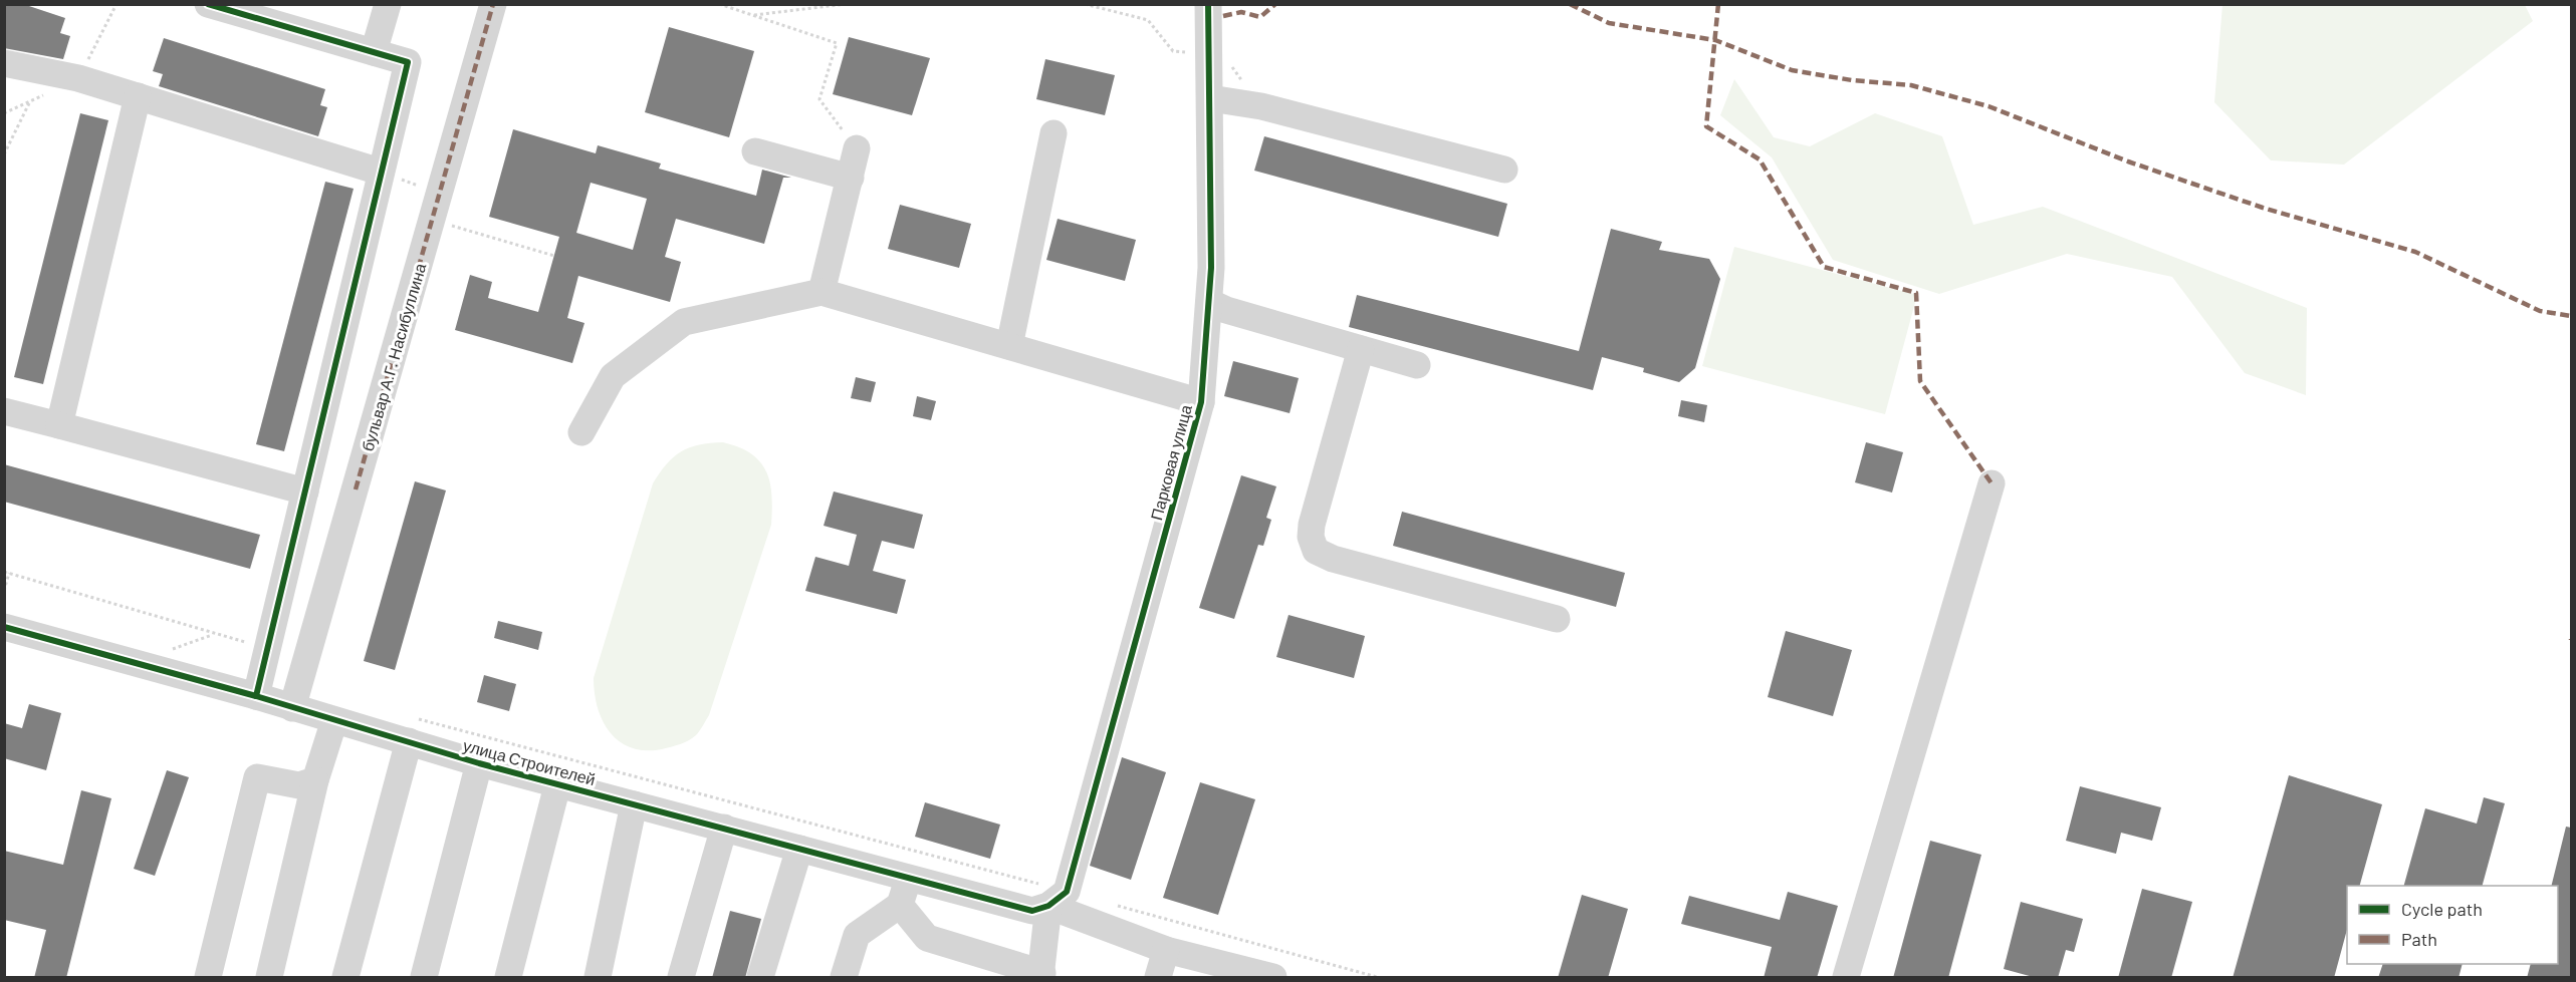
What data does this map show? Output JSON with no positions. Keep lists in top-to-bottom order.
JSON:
{
  "streets": {
    "street": ["бульвар А.Г. Насибуллина", "Парковая улица", "улица Строителей"]
  },
  "crossings": [
    ["бульвар А.Г. Насибуллина", "улица Строителей"],
    ["Парковая улица", "улица Строителей"]
  ],
  "legend": ["Cycle path", "Path"]
}
